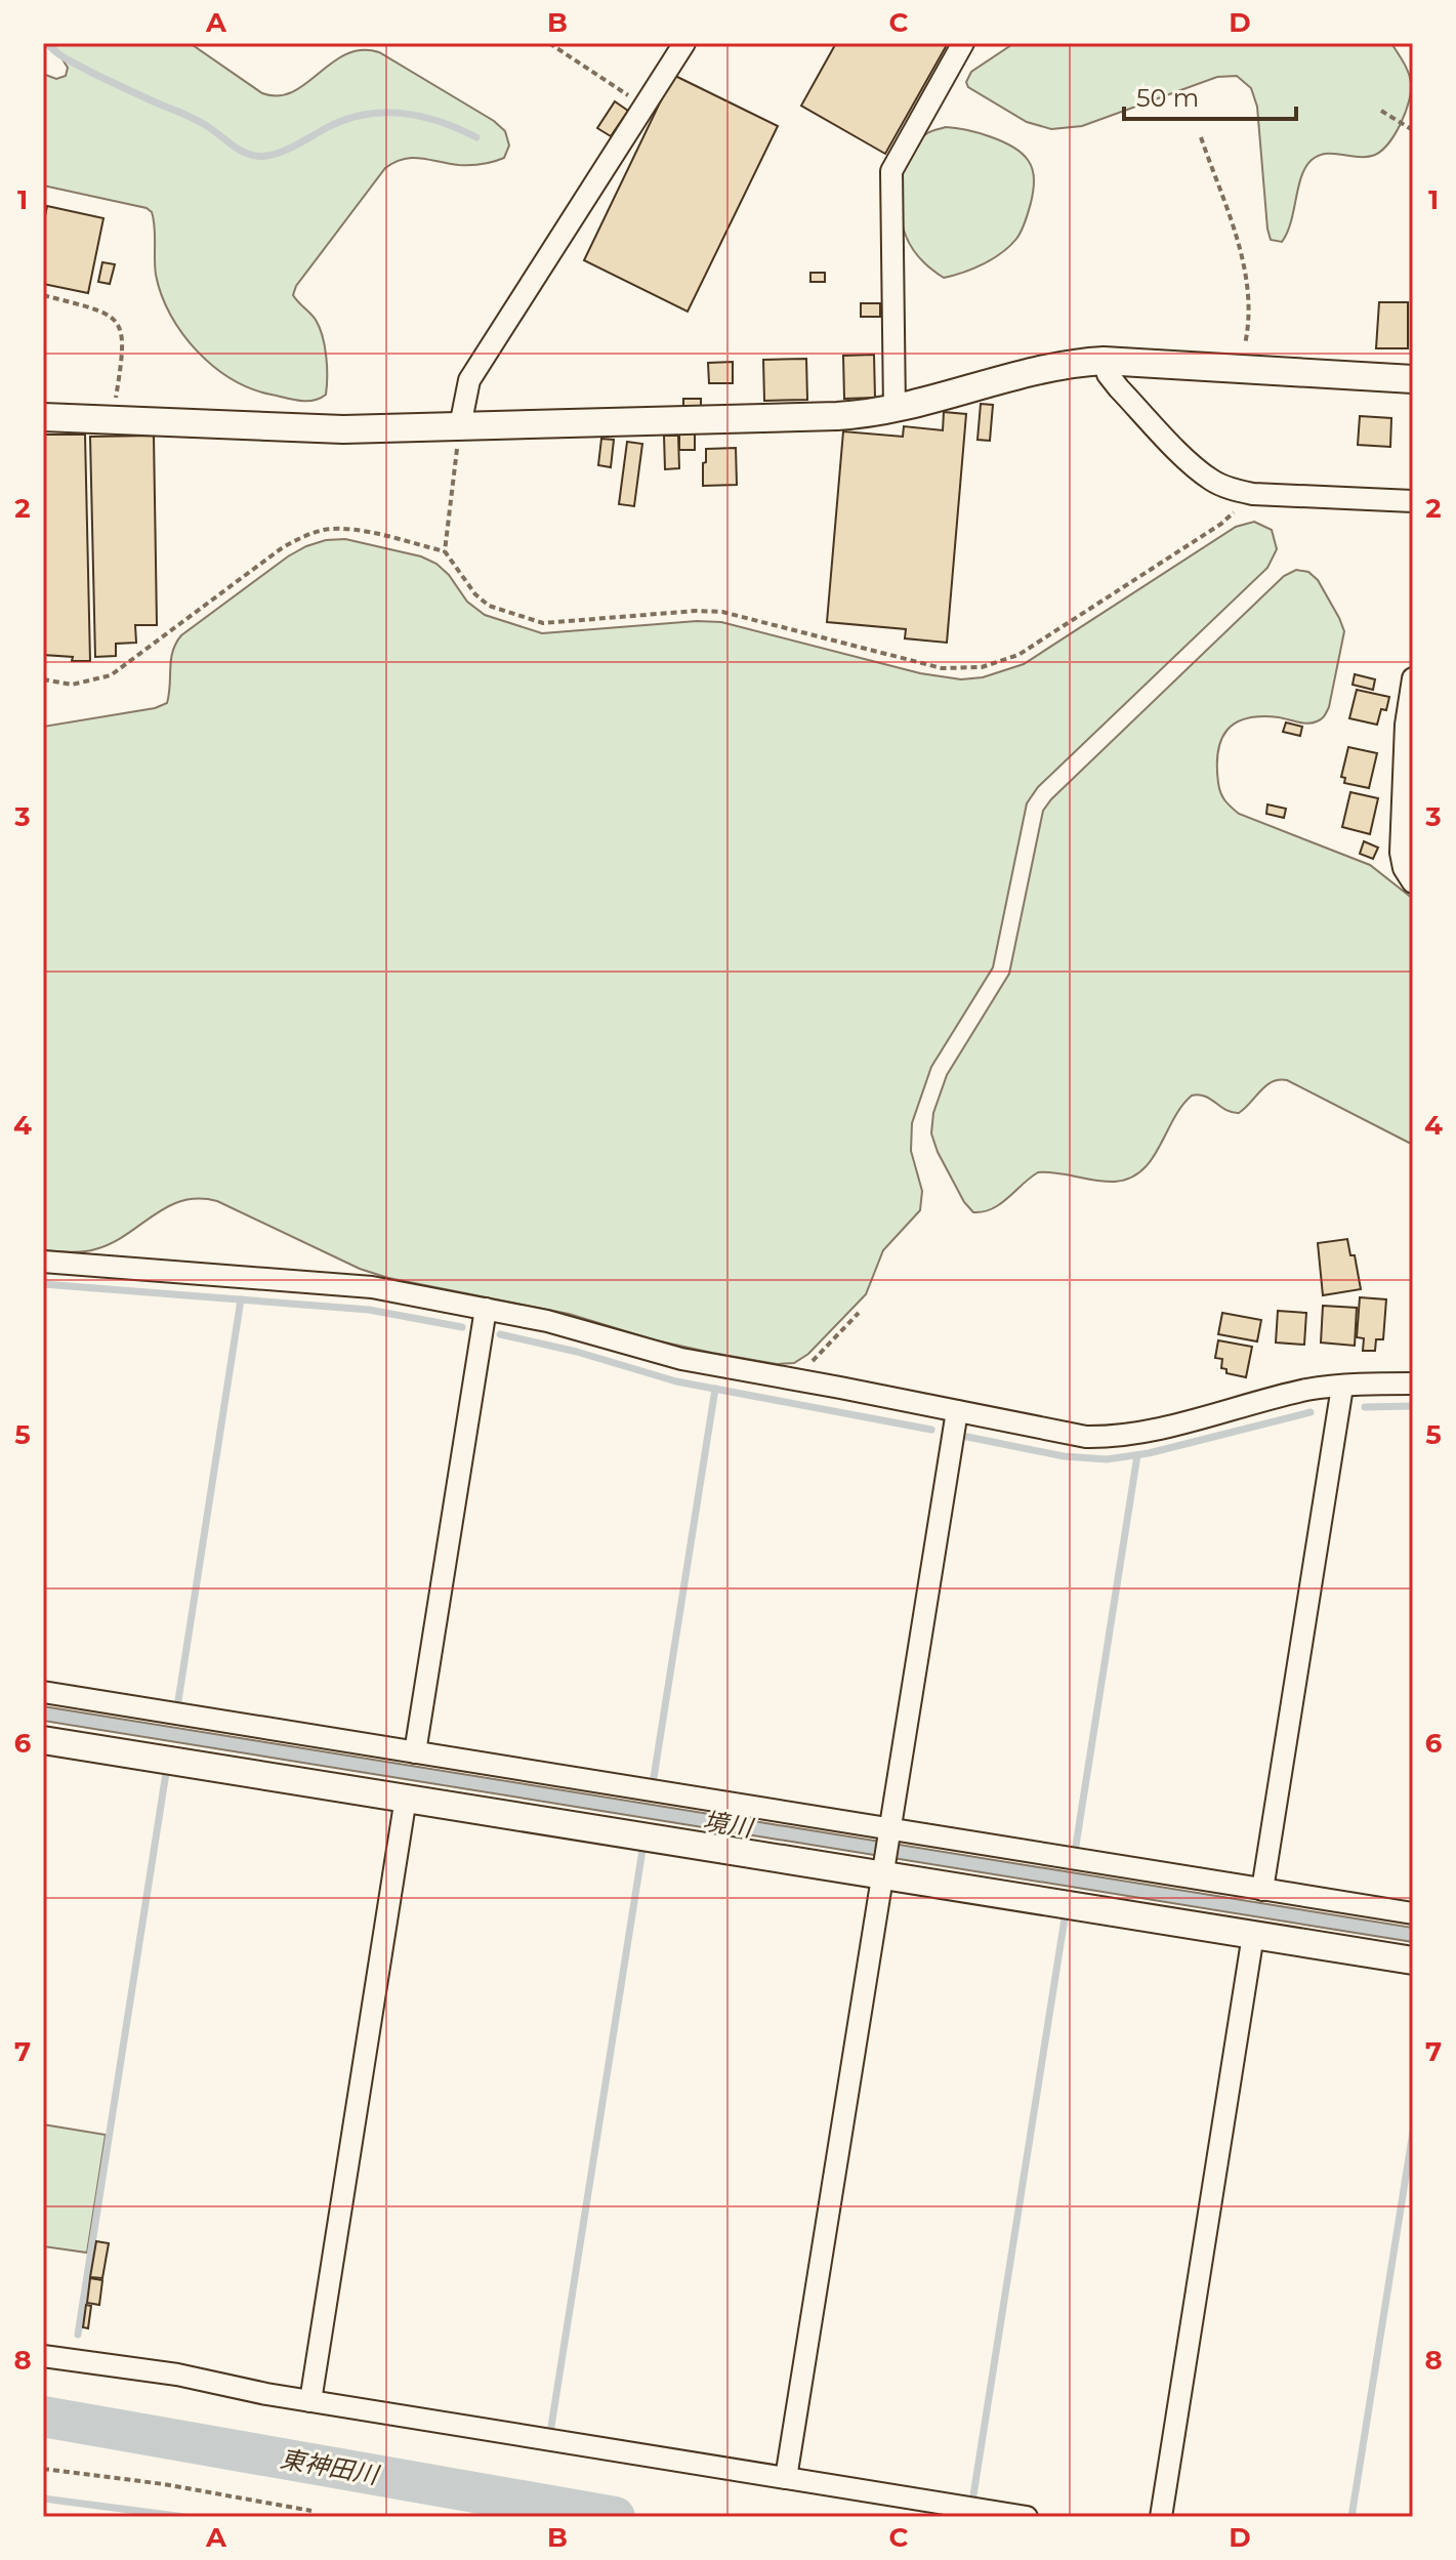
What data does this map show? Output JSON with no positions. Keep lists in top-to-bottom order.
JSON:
{
  "water": ["境川", "東神田川"],
  "scale_bar": "50 m",
  "grid": {
    "columns": [
      "A",
      "B",
      "C",
      "D"
    ],
    "rows": [
      "1",
      "2",
      "3",
      "4",
      "5",
      "6",
      "7",
      "8"
    ]
  }
}
